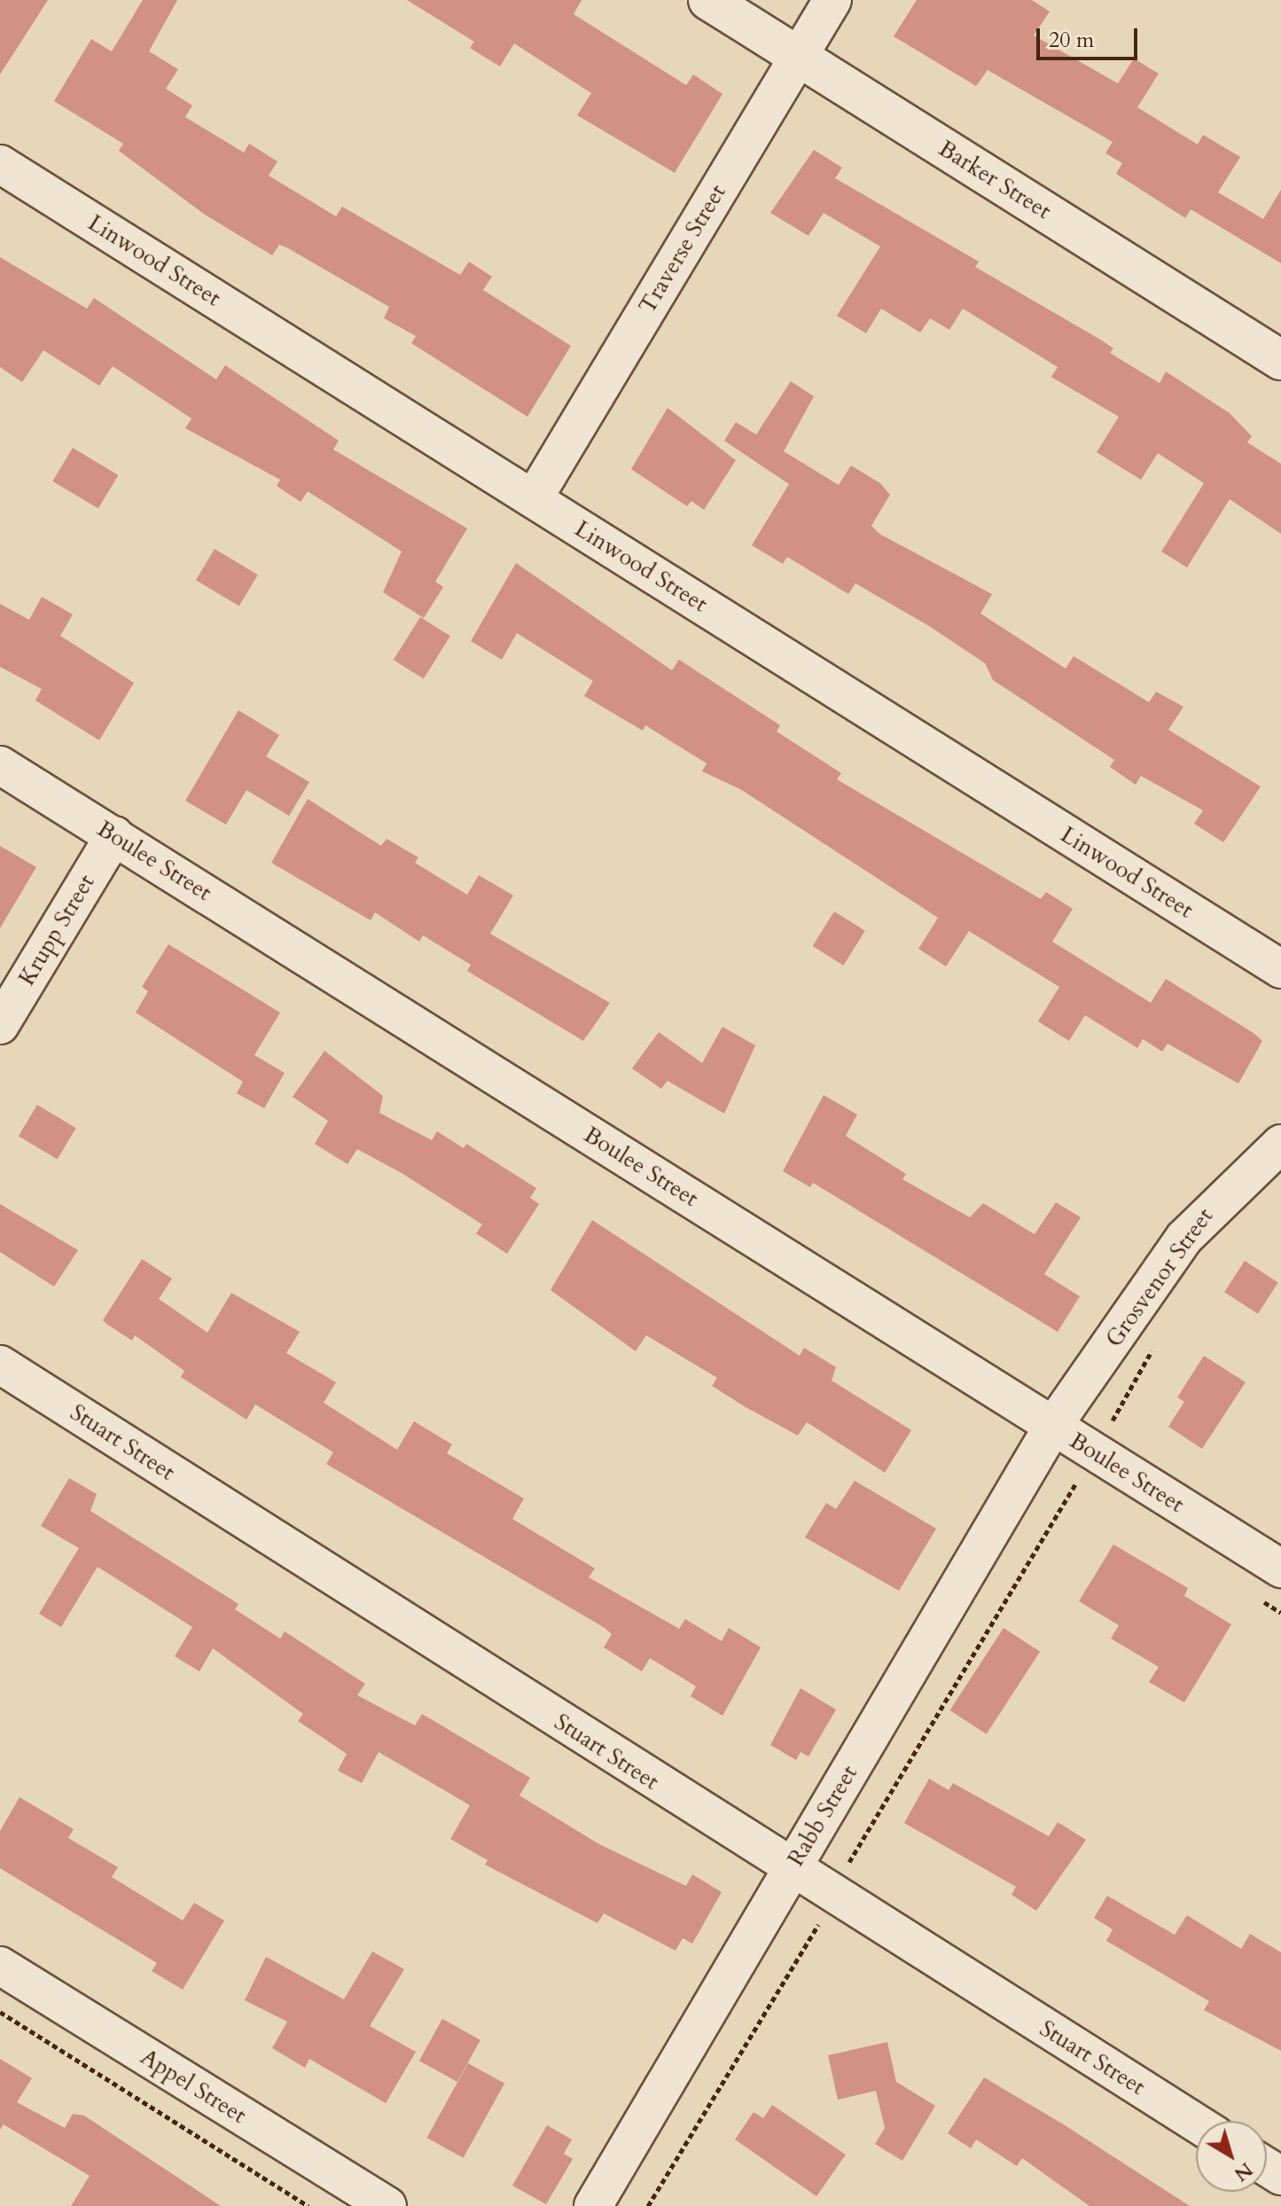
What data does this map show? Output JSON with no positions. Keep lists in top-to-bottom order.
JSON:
{
  "streets": {
    "street": [
      "Barker Street",
      "Traverse Street",
      "Linwood Street",
      "Boulee Street",
      "Krupp Street",
      "Grosvenor Street",
      "Stuart Street",
      "Rabb Street",
      "Appel Street"
    ]
  },
  "crossings": [
    ["Barker Street", "Traverse Street"],
    ["Traverse Street", "Linwood Street"],
    ["Boulee Street", "Krupp Street"],
    ["Boulee Street", "Grosvenor Street"],
    ["Boulee Street", "Rabb Street"],
    ["Grosvenor Street", "Rabb Street"],
    ["Stuart Street", "Rabb Street"]
  ],
  "scale_bar": "20 m",
  "north": "bottom right"
}
